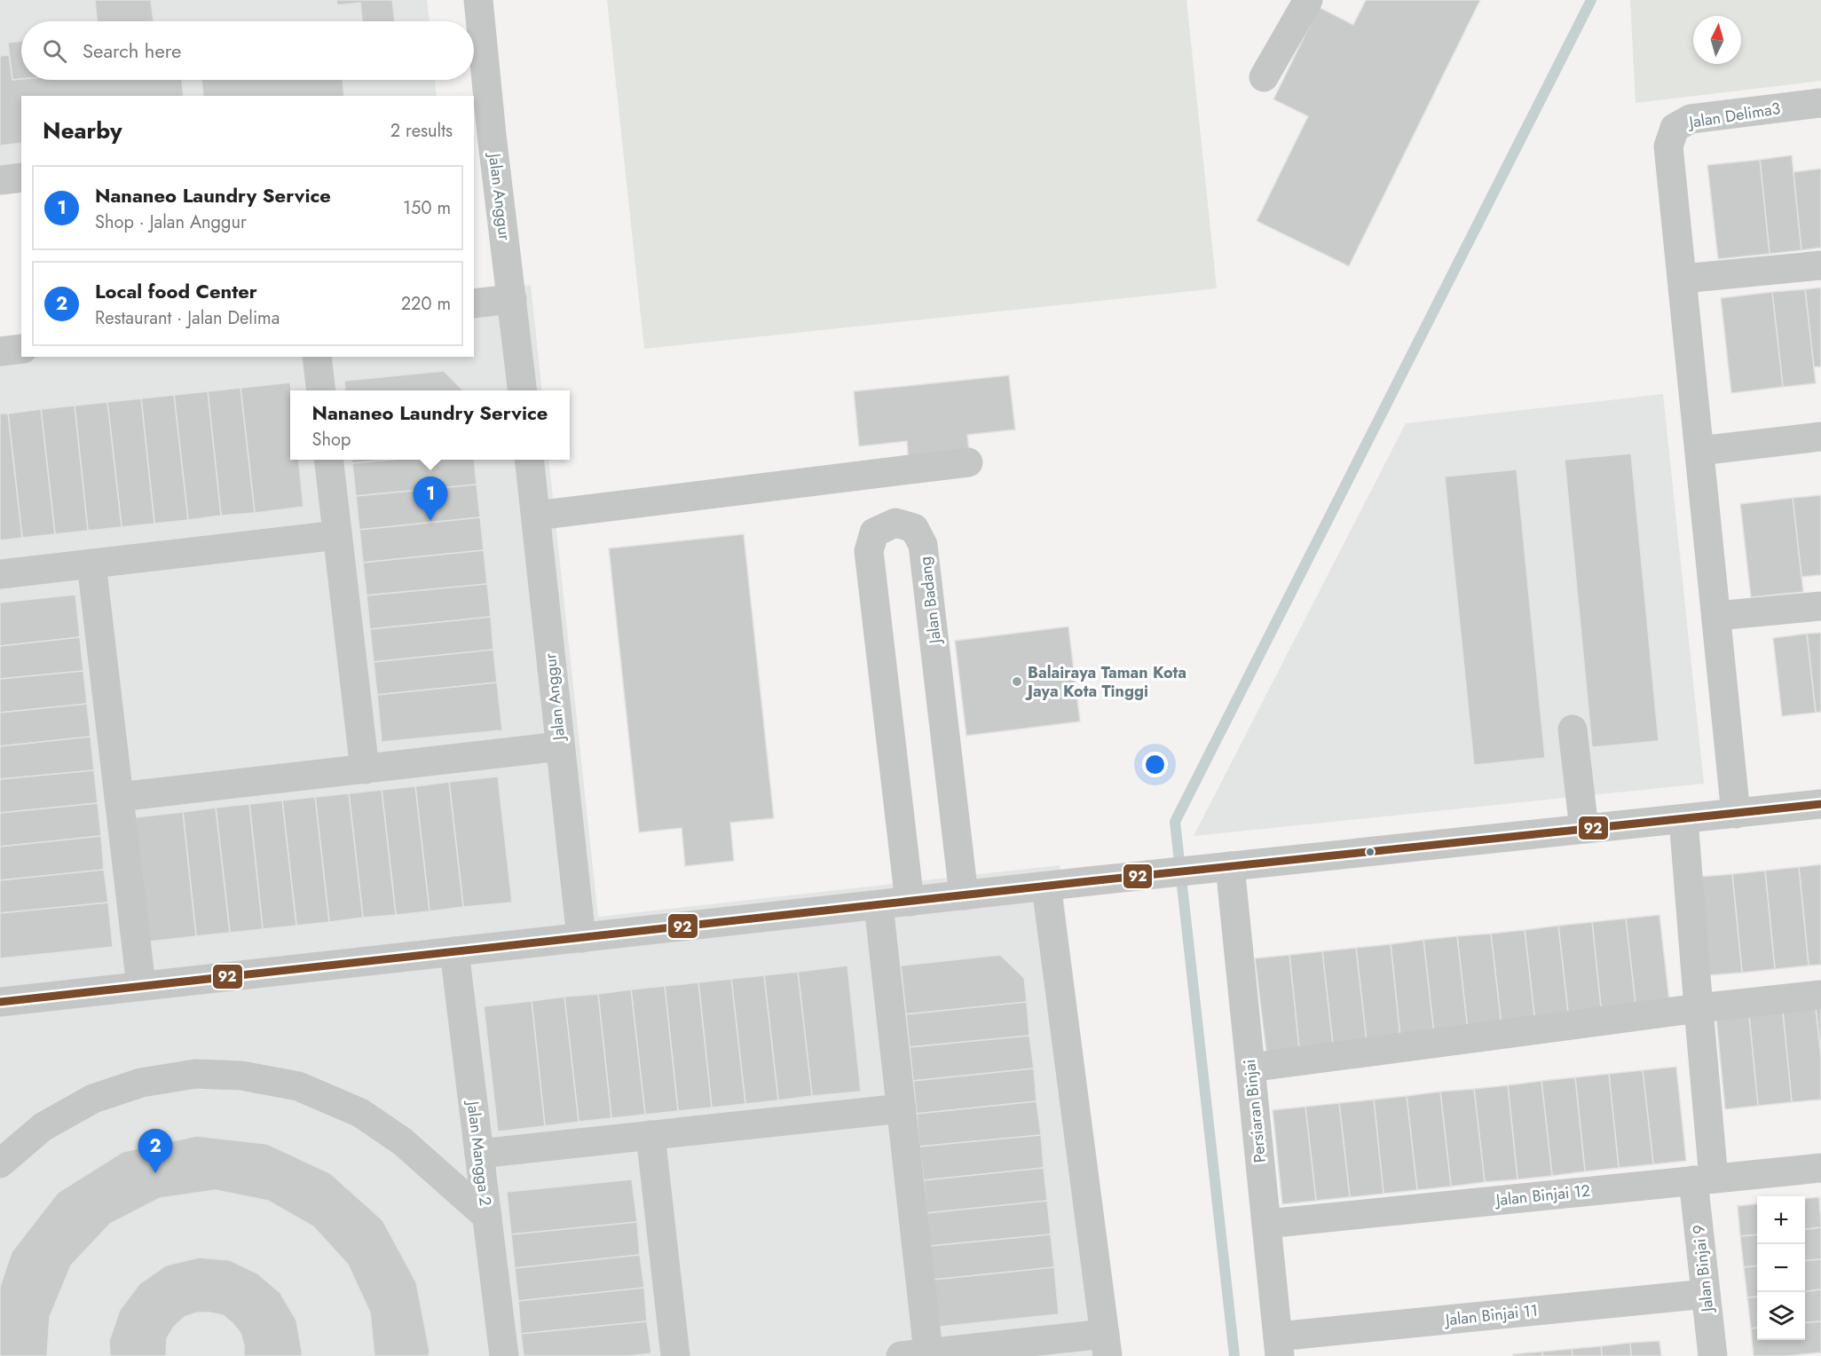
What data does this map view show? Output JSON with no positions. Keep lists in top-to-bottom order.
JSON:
{
  "streets": {
    "street": [
      "Jalan Delima3",
      "Jalan Anggur",
      "Jalan Badang",
      "Persiaran Binjai",
      "Jalan Mangga 2",
      "Jalan Binjai 12",
      "Jalan Binjai 9",
      "Jalan Binjai 11"
    ]
  },
  "crossings": [
    ["Persiaran Binjai", "Jalan Binjai 12"],
    ["Persiaran Binjai", "Jalan Binjai 11"],
    ["Jalan Binjai 12", "Jalan Binjai 9"],
    ["Jalan Binjai 9", "Jalan Binjai 11"]
  ],
  "places": ["Balairaya Taman Kota Jaya Kota Tinggi"],
  "lines": ["transit line 92"],
  "north": "top",
  "page": {
    "search": "Search here",
    "heading": ["Nearby", "2 results"],
    "list": [
      {
        "mark": "1",
        "name": "Nananeo Laundry Service",
        "note": "Shop · Jalan Anggur",
        "value": "150 m"
      },
      {
        "mark": "2",
        "name": "Local food Center",
        "note": "Restaurant · Jalan Delima",
        "value": "220 m"
      }
    ],
    "popup": ["Nananeo Laundry Service", "Shop"],
    "pins": ["1", "2"],
    "map_buttons": ["+", "−"]
  }
}
